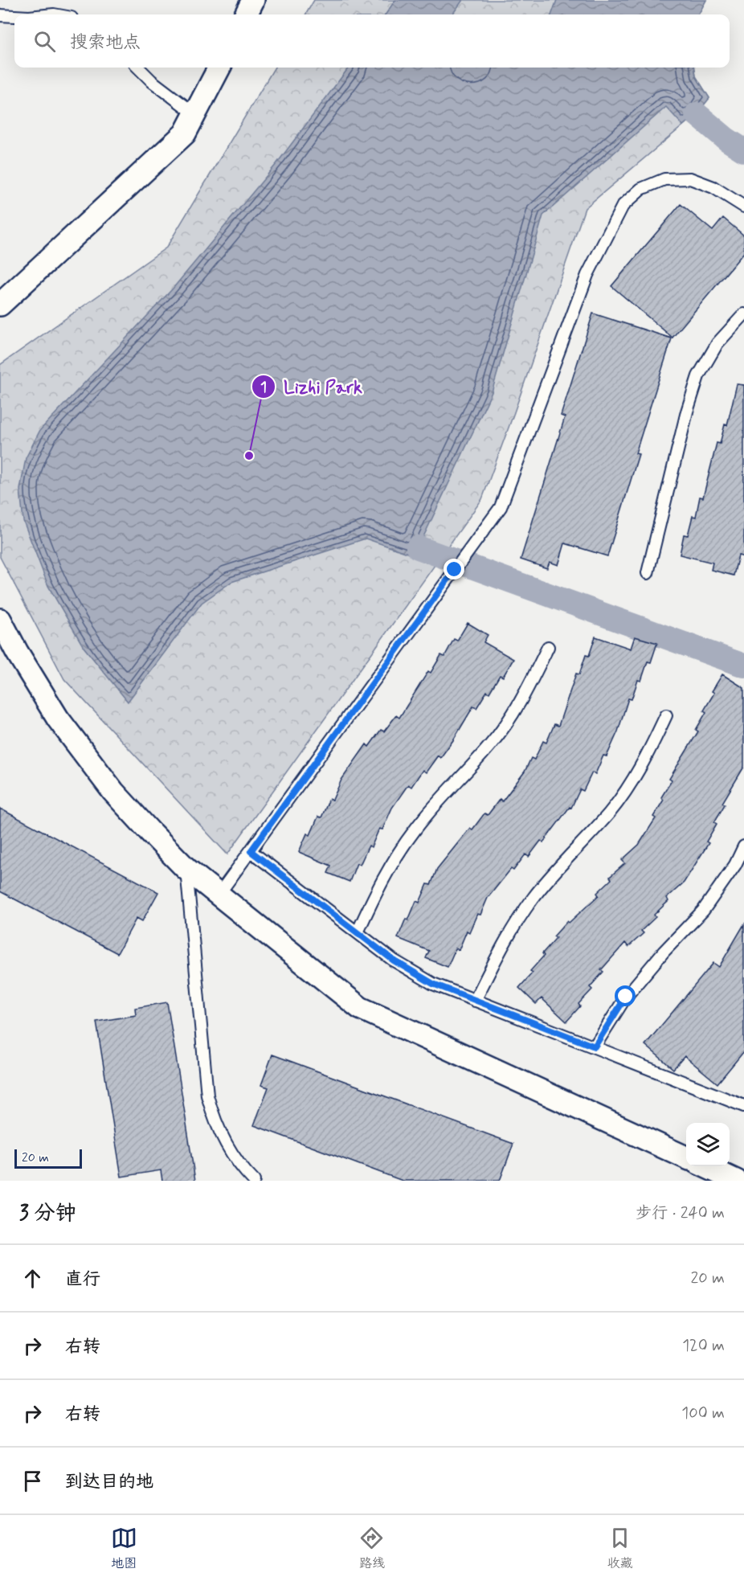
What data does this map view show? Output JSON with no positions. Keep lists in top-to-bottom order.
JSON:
{
  "places": ["Lizhi Park"],
  "scale_bar": "20 m",
  "page": {
    "search": "搜索地点",
    "scale": "20 m",
    "heading": ["3 分钟", "步行 · 240 m"],
    "list": [
      ["直行", "20 m"],
      ["右转", "120 m"],
      ["右转", "100 m"],
      "到达目的地"
    ],
    "nav": ["地图", "路线", "收藏"]
  }
}
